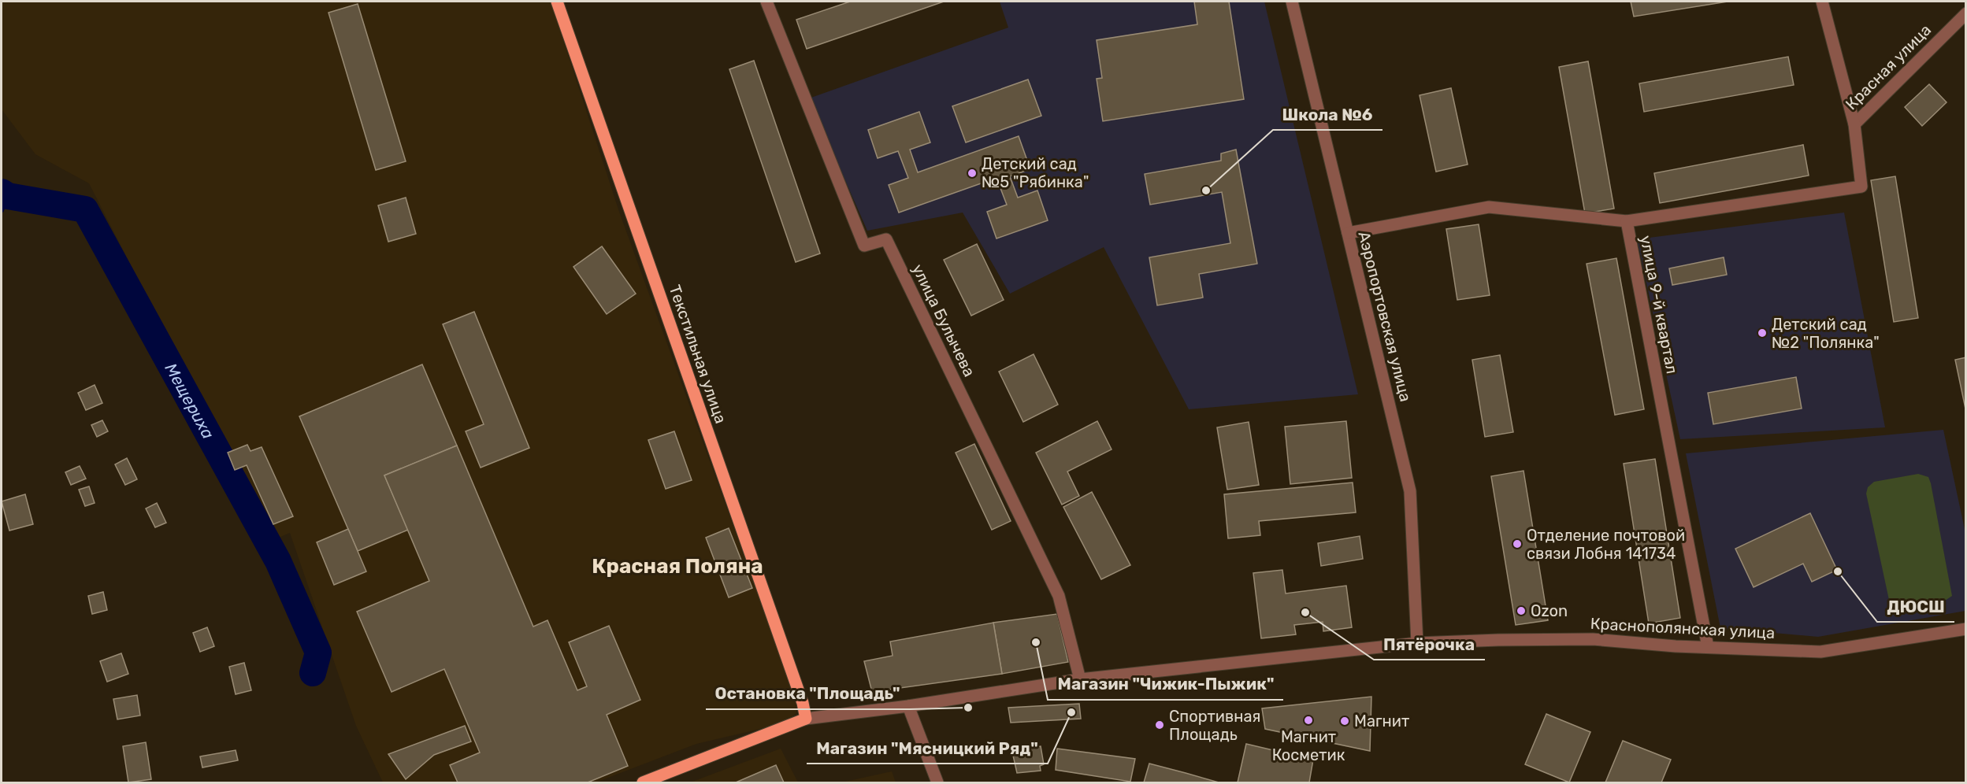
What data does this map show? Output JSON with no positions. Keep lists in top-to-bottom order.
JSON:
{
  "streets": {
    "main road": ["Текстильная улица"],
    "street": [
      "Красная улица",
      "улица 9-й квартал",
      "Аэропортовская улица",
      "улица Булычева",
      "Краснополянская улица"
    ]
  },
  "crossings": [
    ["Красная улица", "улица 9-й квартал"],
    ["улица 9-й квартал", "Краснополянская улица"],
    ["Аэропортовская улица", "Краснополянская улица"],
    ["улица Булычева", "Краснополянская улица"],
    ["Текстильная улица", "Краснополянская улица"]
  ],
  "districts": ["Красная Поляна"],
  "water": ["Мещериха"],
  "places": [
    "Детский сад №5 \"Рябинка\"",
    "Школа №6",
    "Детский сад №2 \"Полянка\"",
    "Отделение почтовой связи Лобня 141734",
    "ДЮСШ",
    "Ozon",
    "Пятёрочка",
    "Магазин \"Чижик-Пыжик\"",
    "Остановка \"Площадь\"",
    "Магазин \"Мясницкий Ряд\"",
    "Магнит Косметик",
    "Магнит",
    "Спортивная Площадь"
  ]
}
